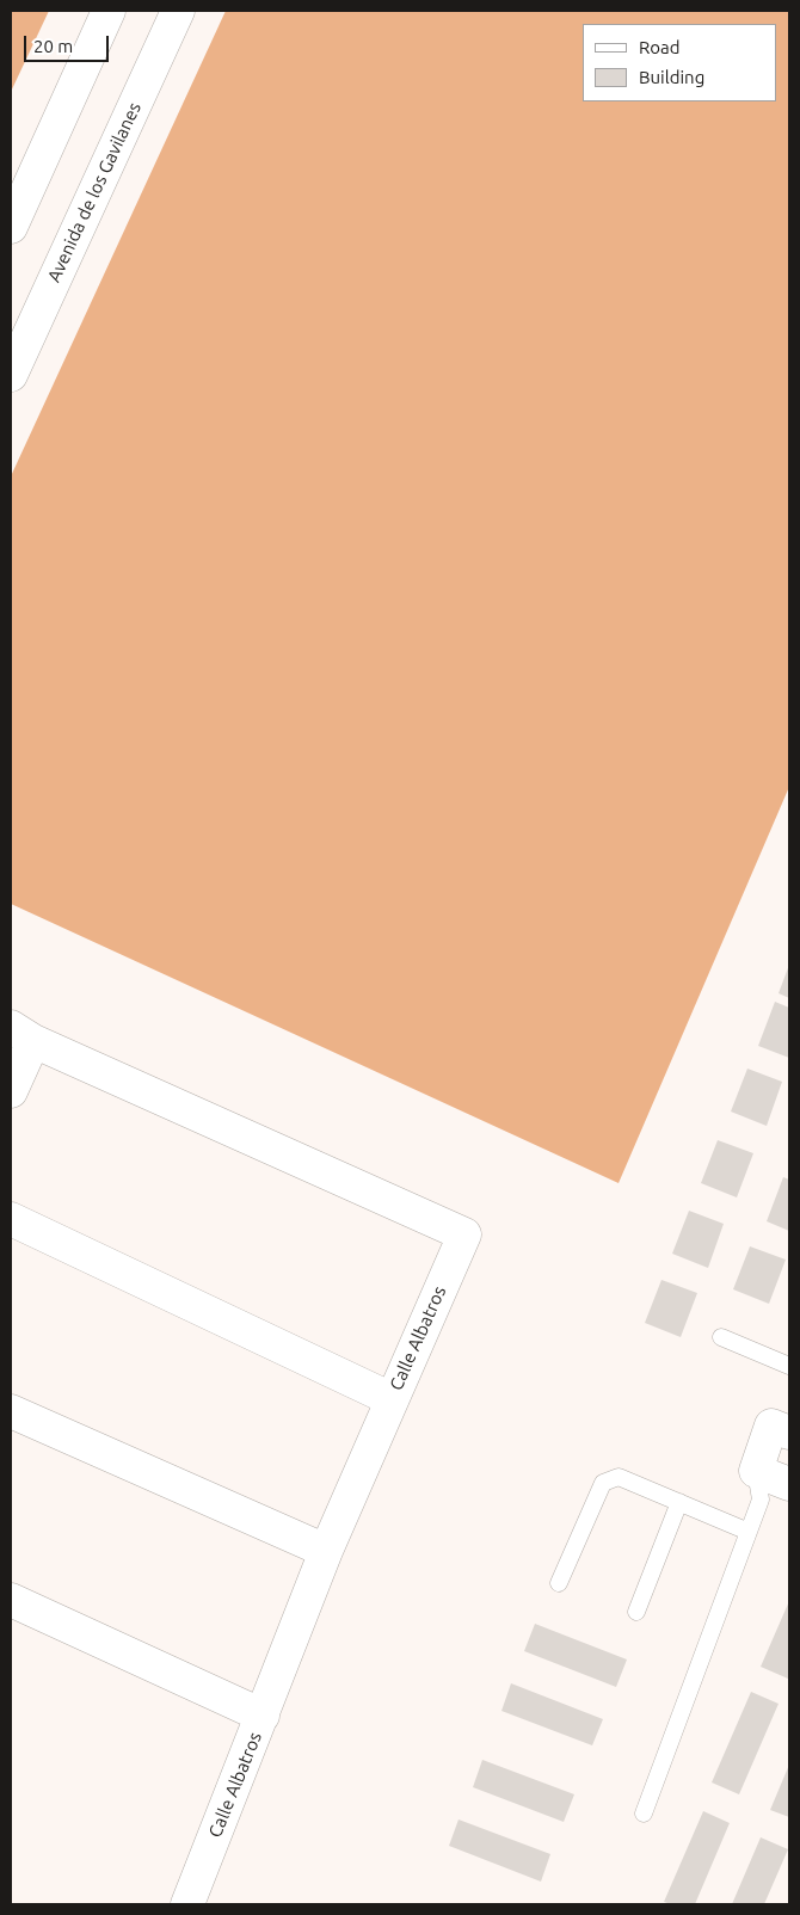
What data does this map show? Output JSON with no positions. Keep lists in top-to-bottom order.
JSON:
{
  "streets": {
    "street": ["Avenida de los Gavilanes", "Calle Albatros"]
  },
  "legend": ["Road", "Building"],
  "scale_bar": "20 m"
}
